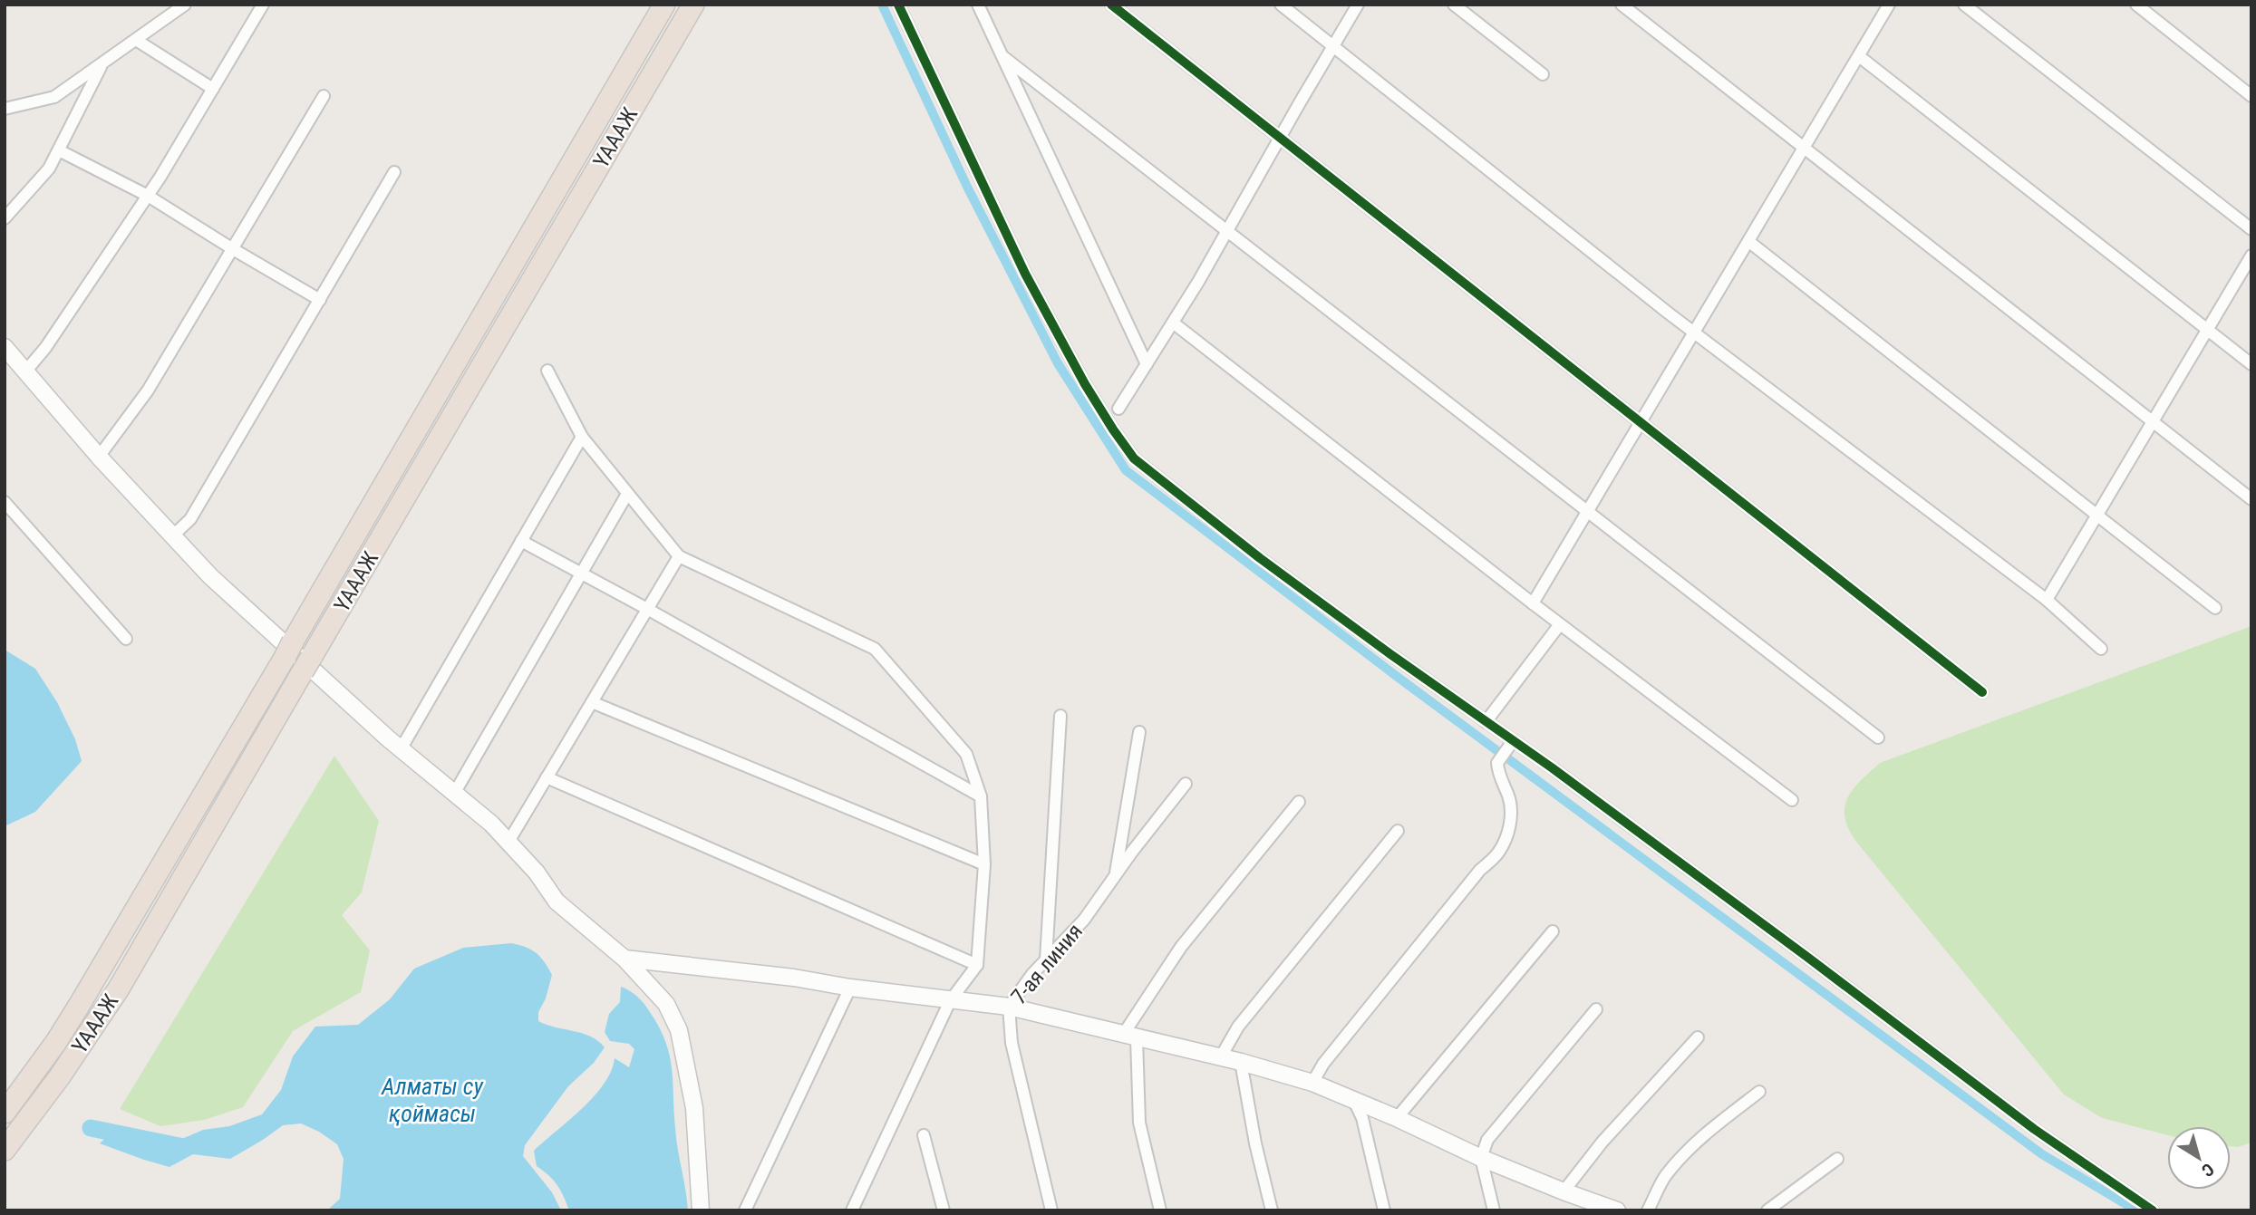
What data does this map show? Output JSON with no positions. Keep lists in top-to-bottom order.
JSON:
{
  "streets": {
    "highway": ["ҮАААЖ"],
    "street": ["7-ая линия"]
  },
  "water": ["Алматы су қоймасы"],
  "north": "bottom right"
}
